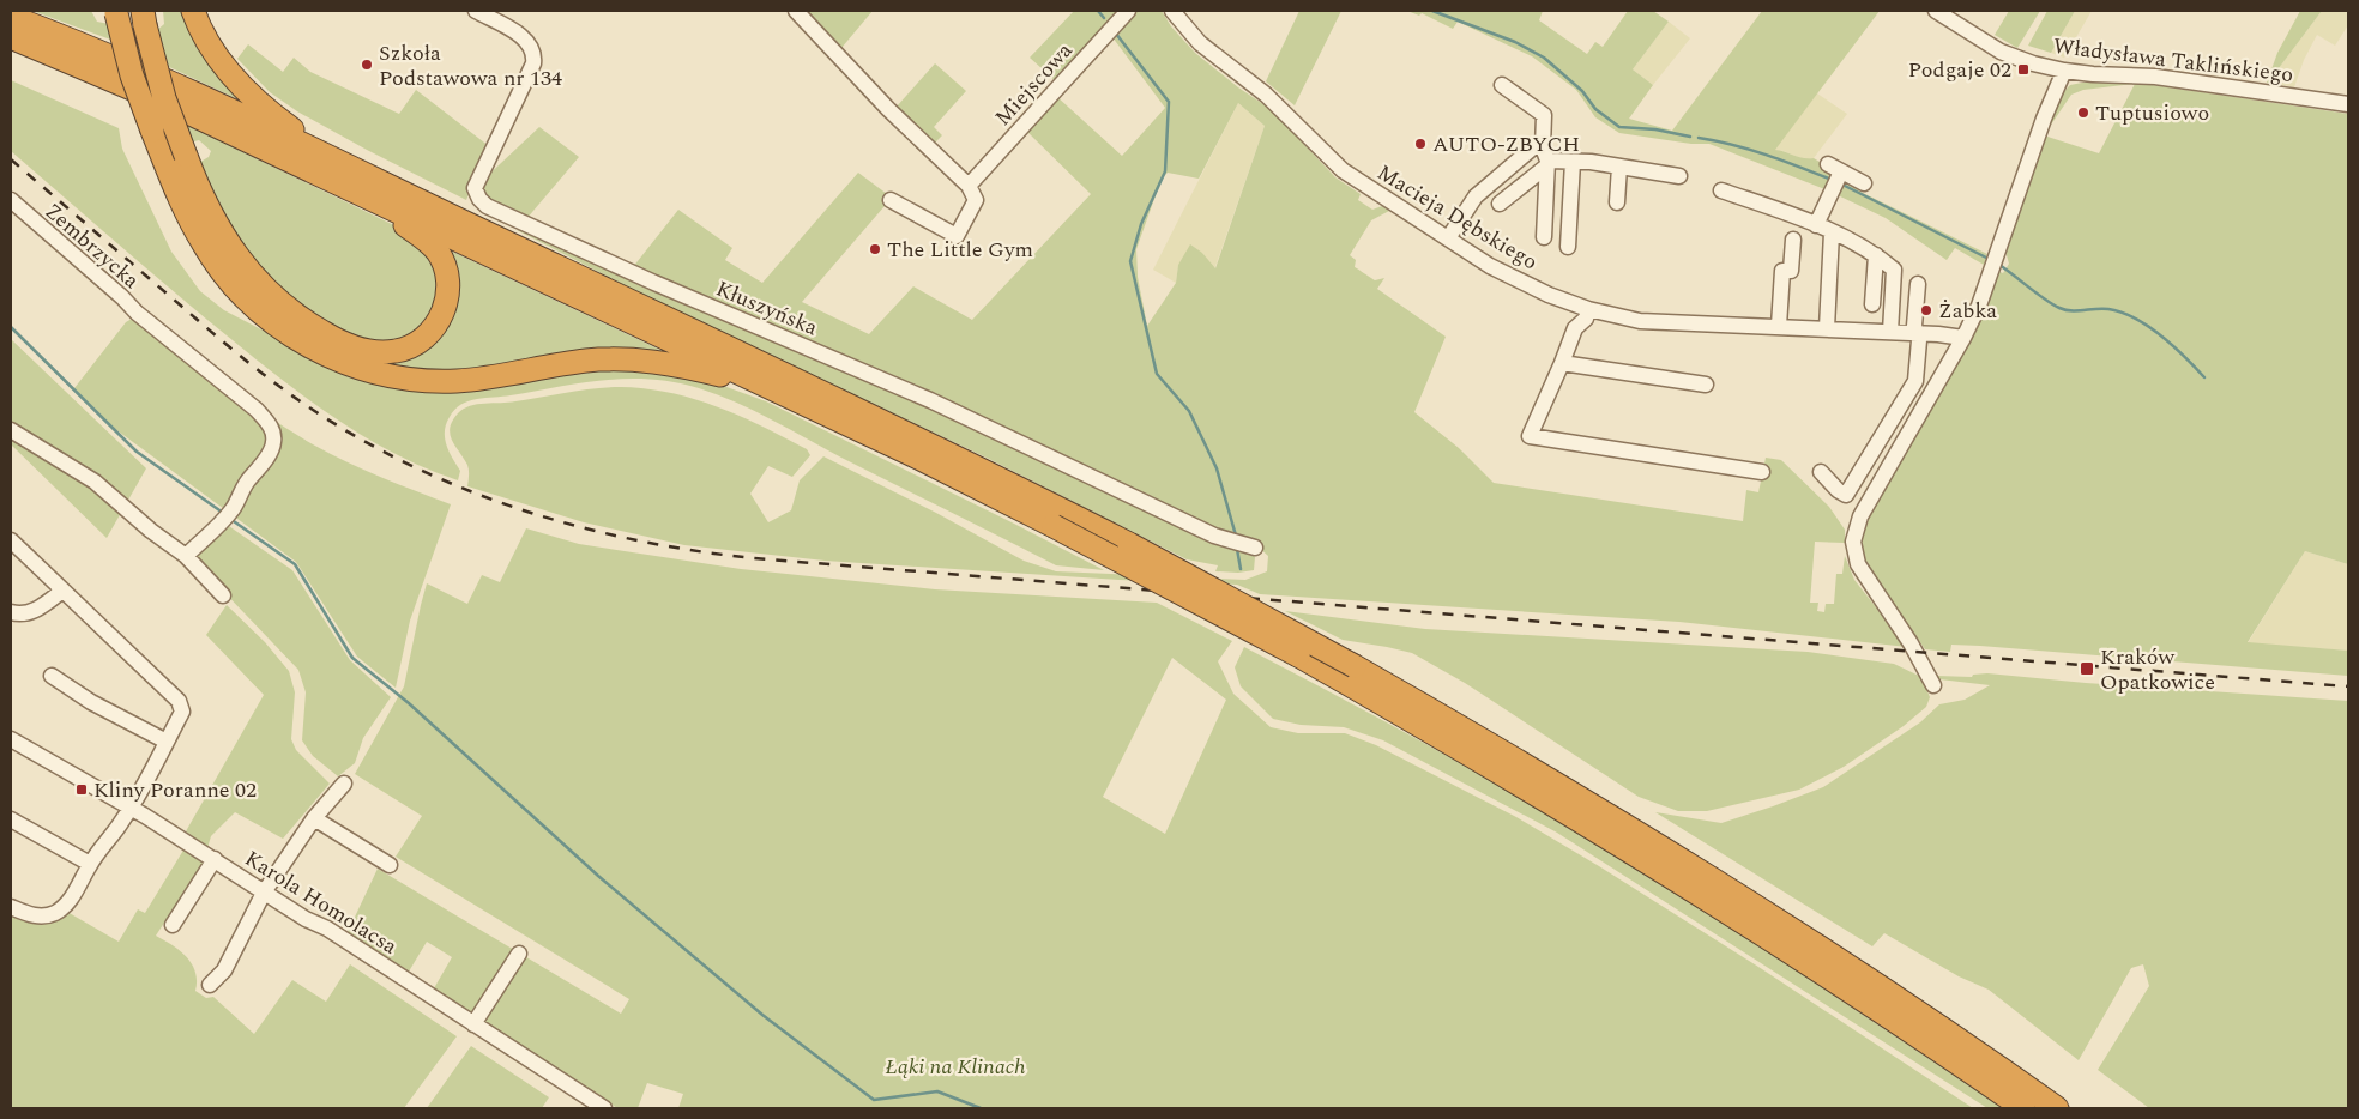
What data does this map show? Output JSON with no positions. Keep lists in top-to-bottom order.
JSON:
{
  "streets": {
    "street": [
      "Władysława Taklińskiego",
      "Miejscowa",
      "Macieja Dębskiego",
      "Zembrzycka",
      "Kłuszyńska",
      "Karola Homolacsa"
    ]
  },
  "parks": ["Łąki na Klinach"],
  "places": {
    "other": [
      "Szkoła Podstawowa nr 134",
      "Tuptusiowo",
      "AUTO-ZBYCH",
      "The Little Gym",
      "Żabka"
    ],
    "transit": ["Podgaje 02", "Kraków Opatkowice", "Kliny Poranne 02"]
  }
}
